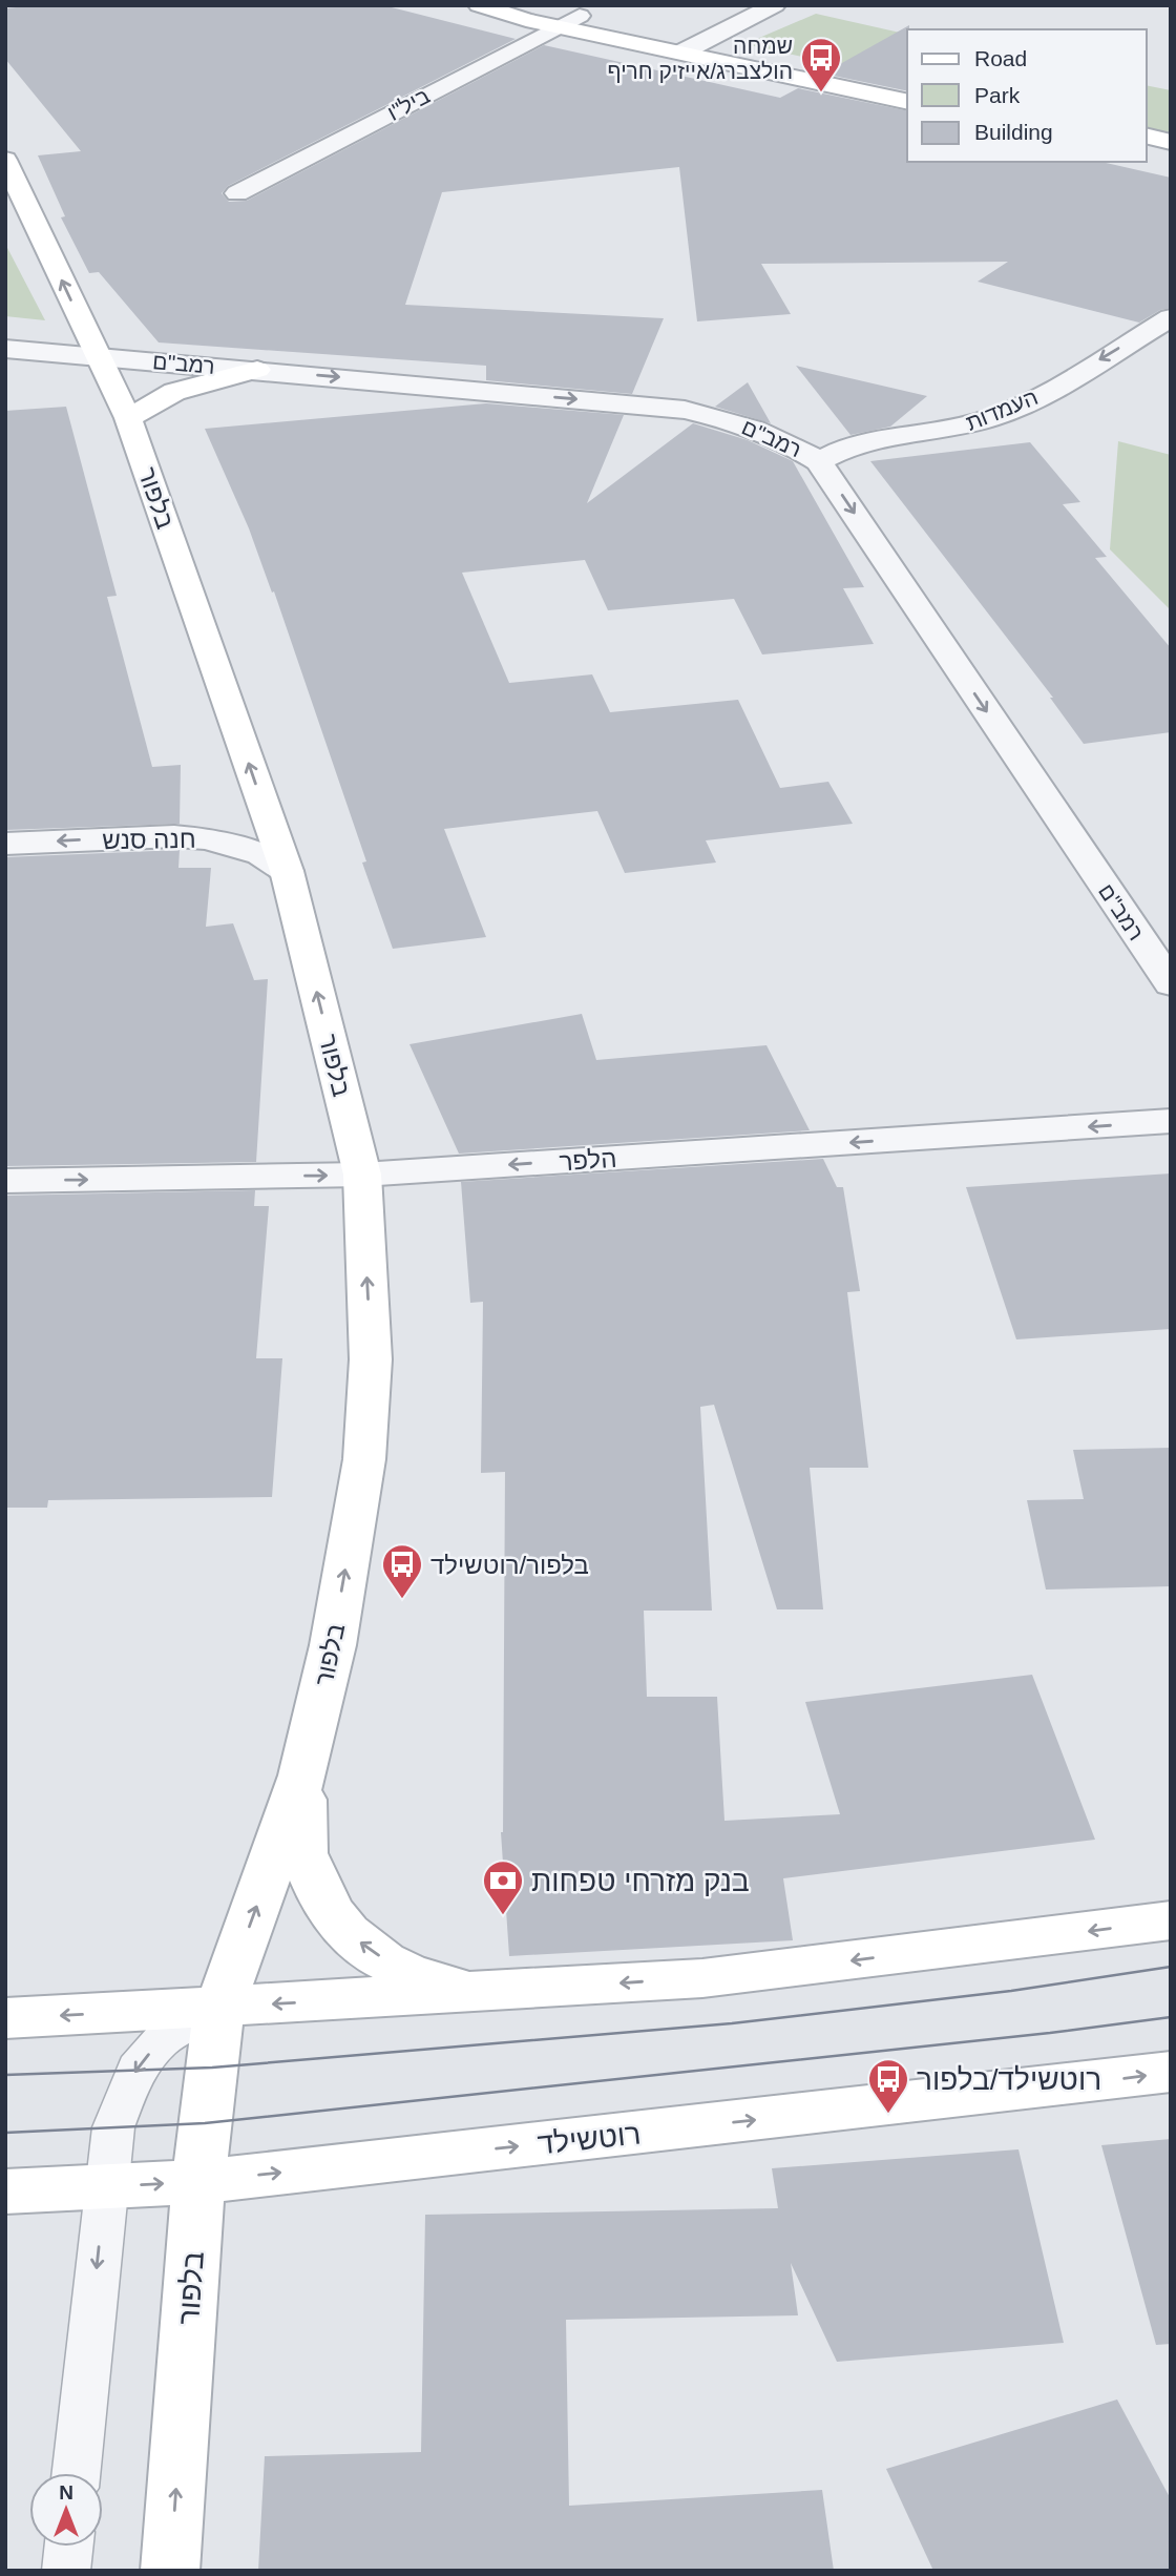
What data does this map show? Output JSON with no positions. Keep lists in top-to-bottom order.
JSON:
{
  "streets": {
    "street": [
      "ביל\"ו",
      "רמב\"ם",
      "העמדות",
      "בלפור",
      "חנה סנש",
      "הלפר",
      "רוטשילד"
    ]
  },
  "crossings": [
    ["רמב\"ם", "העמדות"],
    ["רמב\"ם", "בלפור"],
    ["בלפור", "חנה סנש"],
    ["בלפור", "הלפר"],
    ["בלפור", "רוטשילד"]
  ],
  "one_way": [
    "רמב\"ם",
    "העמדות",
    "בלפור",
    "חנה סנש"
  ],
  "places": {
    "bus stop": ["שמחה הולצברג/אייזיק חריף", "בלפור/רוטשילד", "רוטשילד/בלפור"],
    "bank": ["בנק מזרחי טפחות"]
  },
  "legend": ["Road", "Park", "Building"],
  "north": "top"
}
